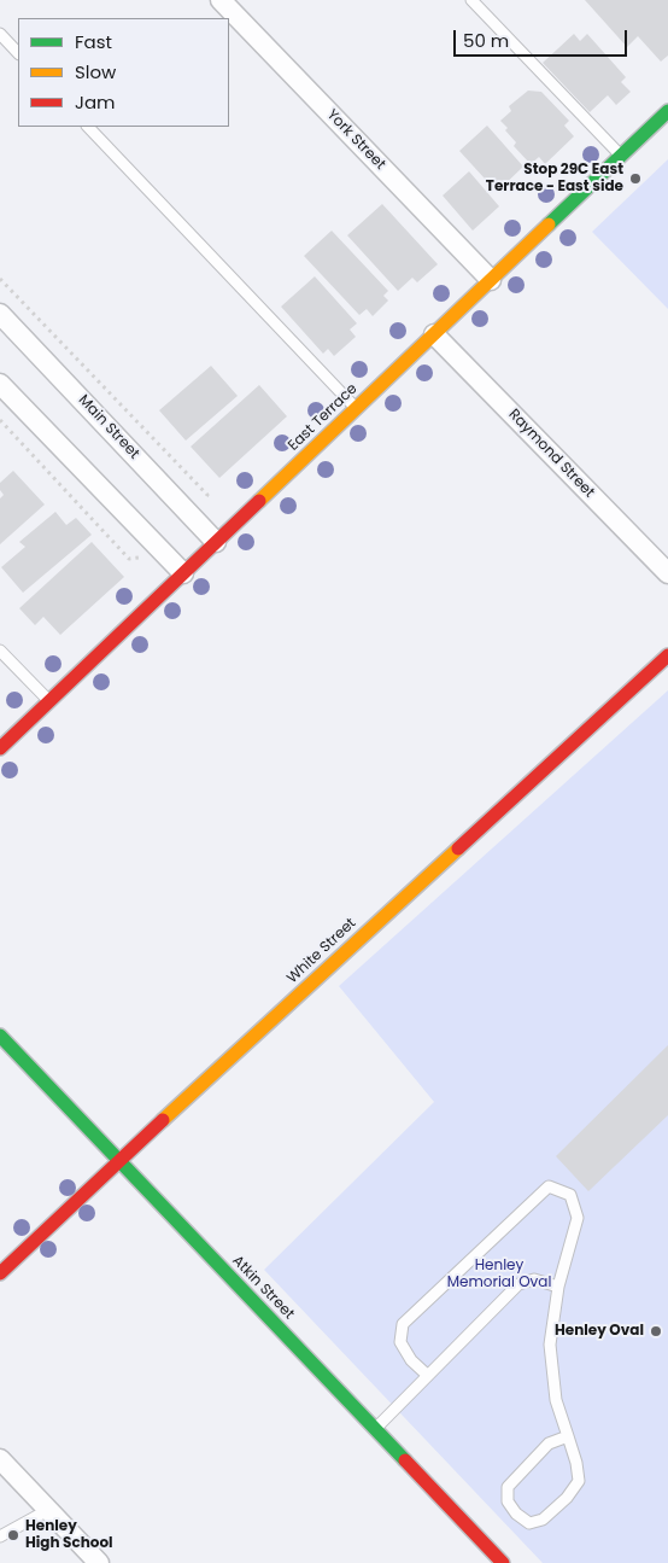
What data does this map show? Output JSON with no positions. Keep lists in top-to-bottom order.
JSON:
{
  "streets": {
    "street": [
      "York Street",
      "East Terrace",
      "Main Street",
      "Raymond Street",
      "White Street",
      "Atkin Street"
    ]
  },
  "crossings": [
    ["York Street", "East Terrace"],
    ["East Terrace", "Main Street"],
    ["East Terrace", "Raymond Street"],
    ["White Street", "Atkin Street"]
  ],
  "parks": ["Henley Memorial Oval"],
  "places": ["Stop 29C East Terrace - East side", "Henley Oval", "Henley High School"],
  "legend": ["Fast", "Slow", "Jam"],
  "scale_bar": "50 m"
}
